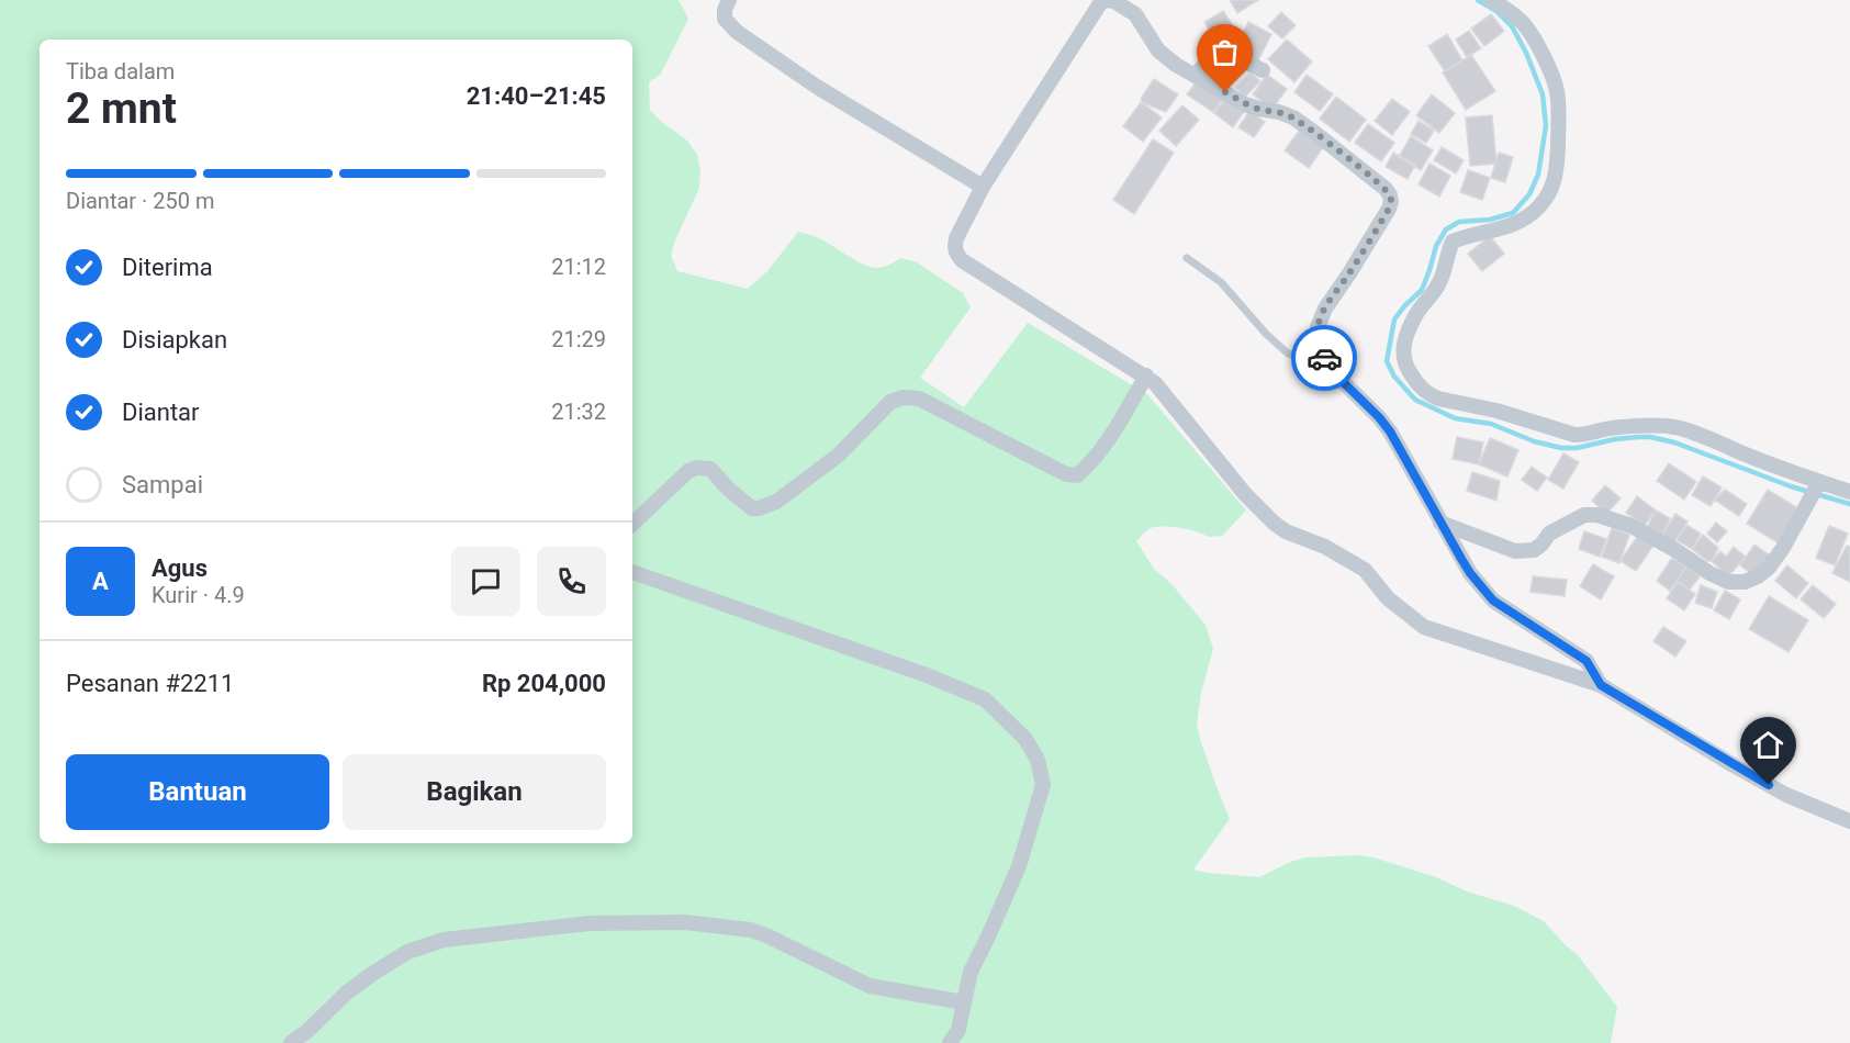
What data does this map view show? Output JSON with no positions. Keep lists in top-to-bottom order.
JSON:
{
  "page": {
    "heading": ["2 mnt", "Tiba dalam", "21:40–21:45"],
    "panel": [
      "Agus",
      "Kurir · 4.9",
      "Pesanan #2211",
      "Rp 204,000"
    ],
    "bar": "Diantar · 250 m",
    "list": [
      ["Diterima", "21:12"],
      ["Disiapkan", "21:29"],
      ["Diantar", "21:32"],
      "Sampai"
    ],
    "round": "A",
    "buttons": ["Bantuan", "Bagikan"]
  }
}
